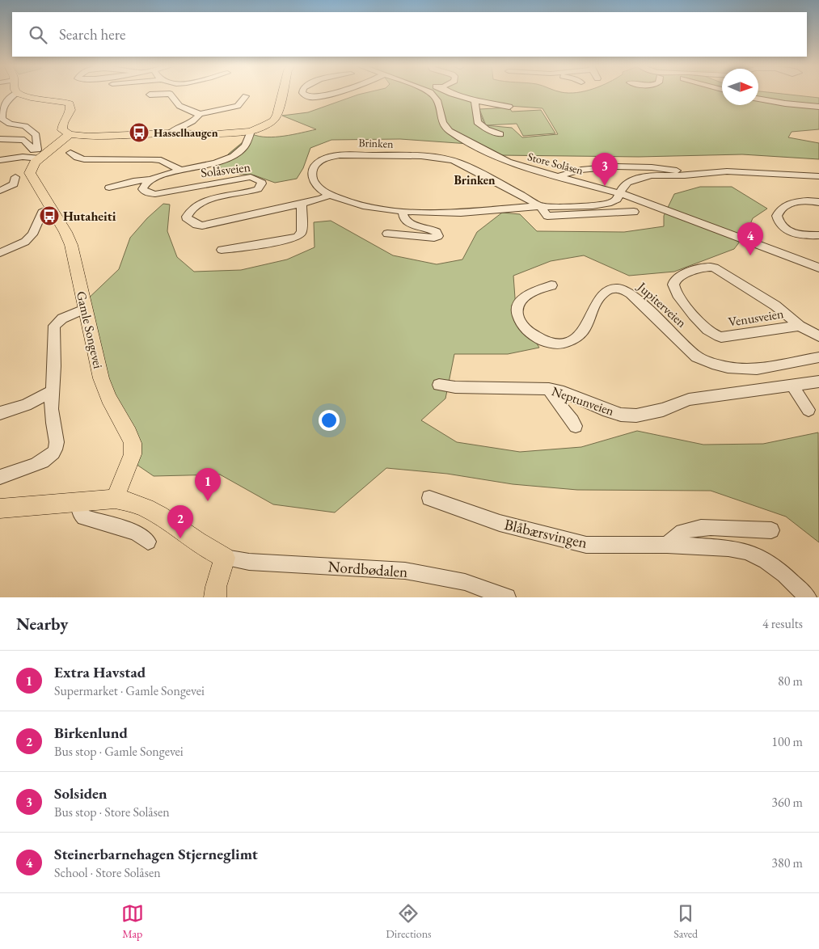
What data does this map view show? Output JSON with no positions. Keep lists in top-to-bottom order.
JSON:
{
  "streets": {
    "main road": ["Gamle Songevei"],
    "street": [
      "Brinken",
      "Store Solåsen",
      "Solåsveien",
      "Jupiterveien",
      "Venusveien",
      "Neptunveien",
      "Blåbærsvingen",
      "Nordbødalen"
    ]
  },
  "crossings": [
    ["Brinken", "Store Solåsen"],
    ["Brinken", "Solåsveien"]
  ],
  "districts": ["Brinken"],
  "places": {
    "bus stop": ["Hasselhaugen", "Hutaheiti"]
  },
  "north": "right",
  "page": {
    "search": "Search here",
    "pins": [
      "3",
      "4",
      "1",
      "2"
    ],
    "heading": ["Nearby", "4 results"],
    "list": [
      {
        "mark": "1",
        "name": "Extra Havstad",
        "note": "Supermarket · Gamle Songevei",
        "value": "80 m"
      },
      {
        "mark": "2",
        "name": "Birkenlund",
        "note": "Bus stop · Gamle Songevei",
        "value": "100 m"
      },
      {
        "mark": "3",
        "name": "Solsiden",
        "note": "Bus stop · Store Solåsen",
        "value": "360 m"
      },
      {
        "mark": "4",
        "name": "Steinerbarnehagen Stjerneglimt",
        "note": "School · Store Solåsen",
        "value": "380 m"
      }
    ],
    "nav": ["Map", "Directions", "Saved"]
  }
}
